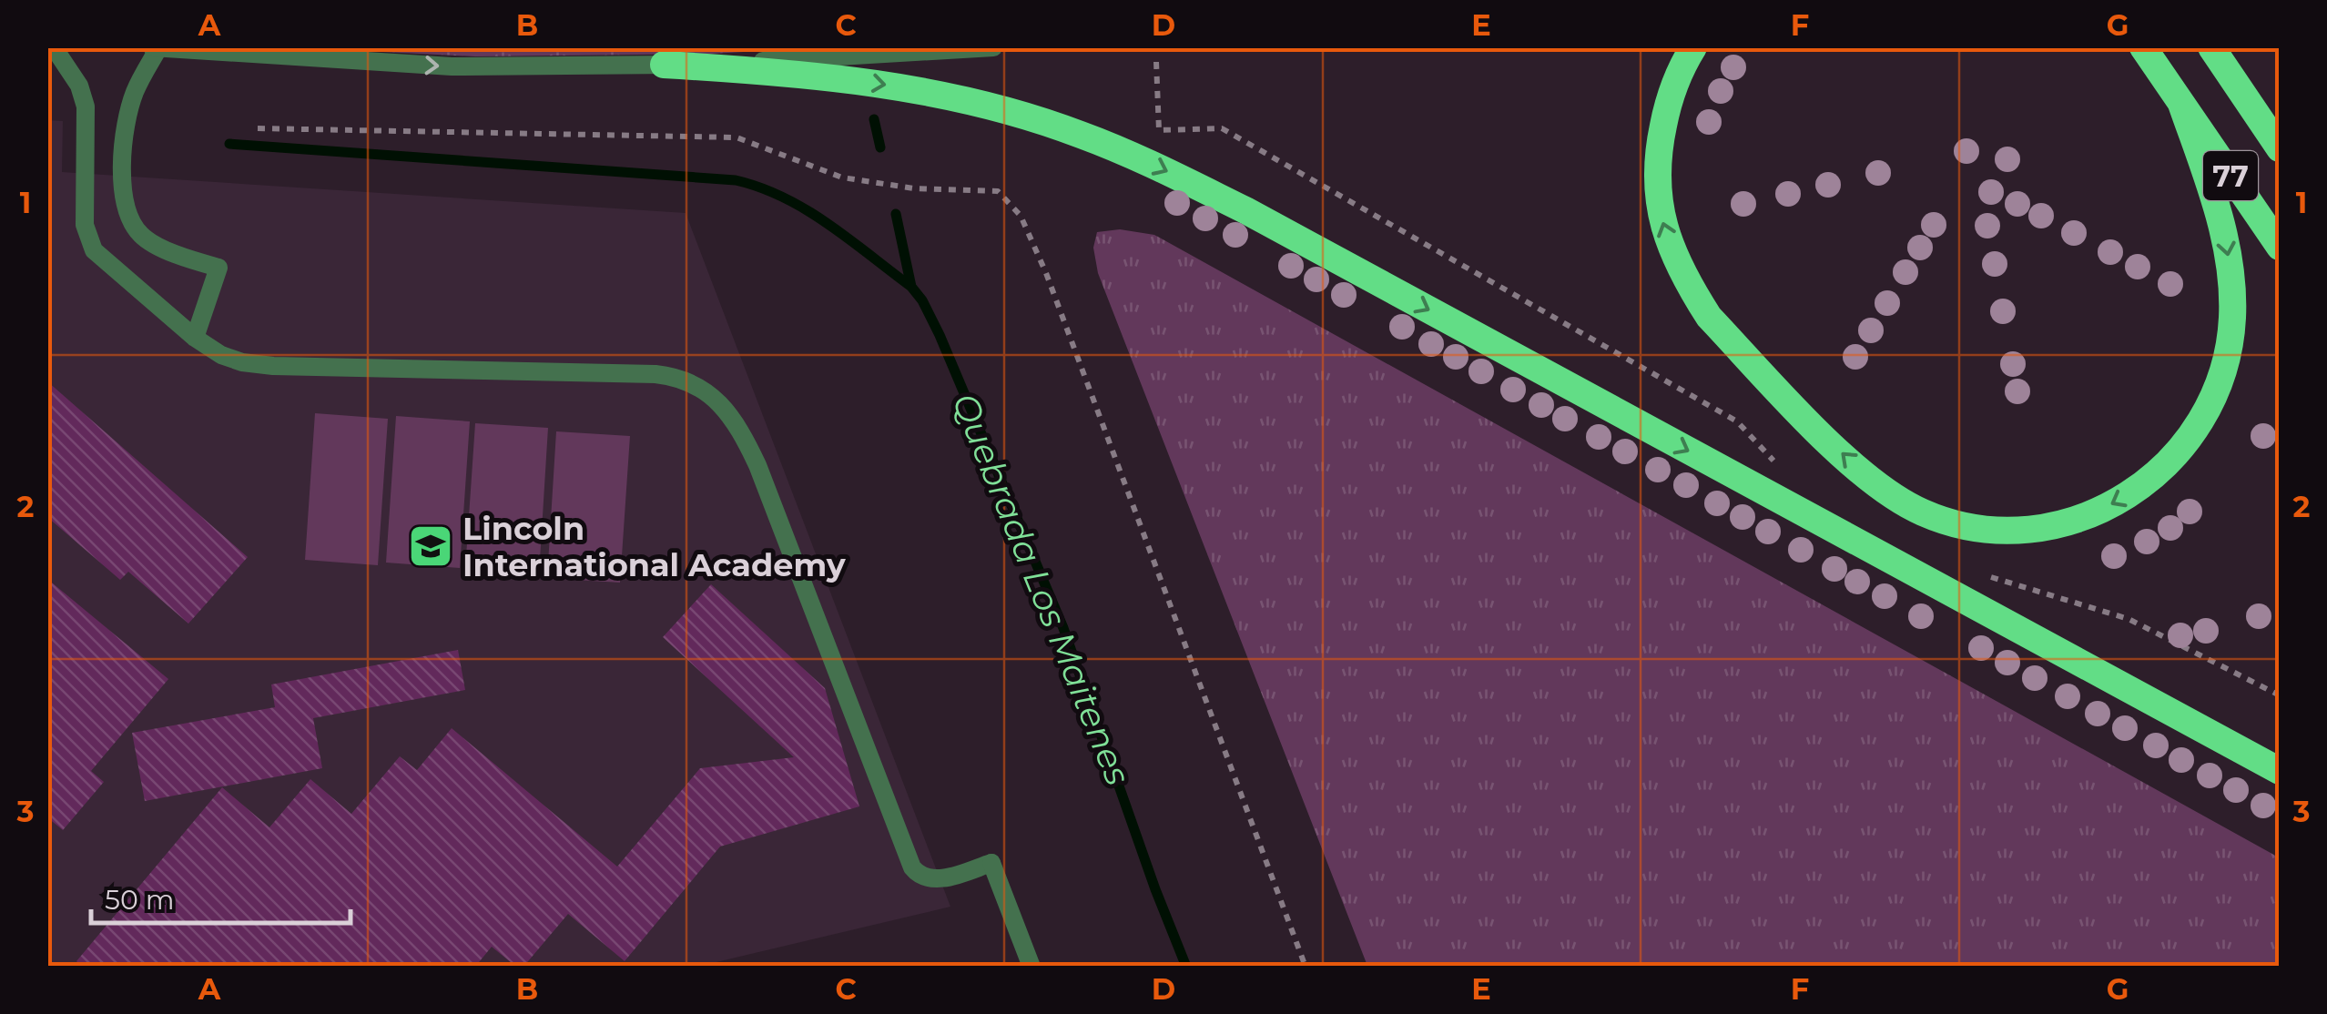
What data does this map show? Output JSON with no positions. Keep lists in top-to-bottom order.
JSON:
{
  "streets": {
    "highway": ["77"]
  },
  "water": ["Quebrada Los Maitenes"],
  "places": {
    "school or university": ["Lincoln International Academy"]
  },
  "scale_bar": "50 m",
  "grid": {
    "columns": [
      "A",
      "B",
      "C",
      "D",
      "E",
      "F",
      "G"
    ],
    "rows": ["1", "2", "3"]
  }
}
